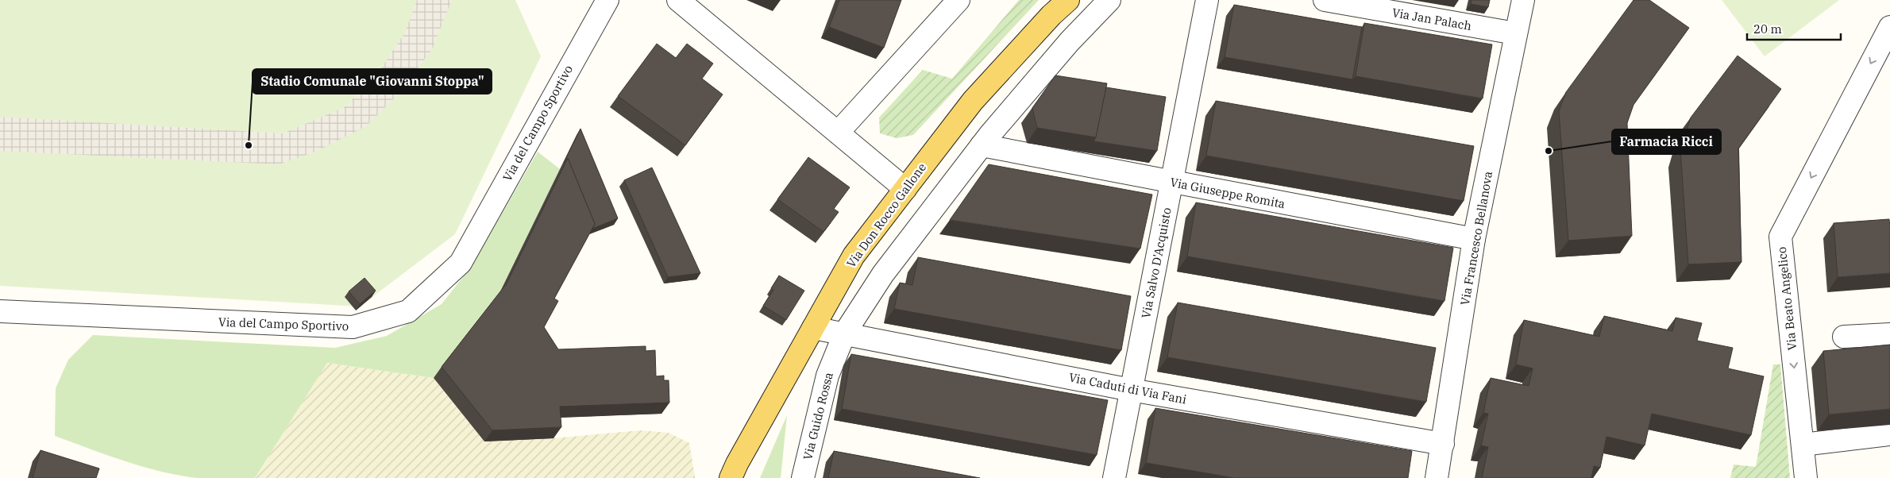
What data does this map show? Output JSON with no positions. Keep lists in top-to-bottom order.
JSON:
{
  "streets": {
    "main road": ["Via Don Rocco Gallone"],
    "street": [
      "Via Jan Palach",
      "Via del Campo Sportivo",
      "Via Giuseppe Romita",
      "Via Francesco Bellanova",
      "Via Salvo D'Acquisto",
      "Via Beato Angelico",
      "Via Caduti di Via Fani",
      "Via Guido Rossa"
    ]
  },
  "crossings": [
    ["Via Jan Palach", "Via Francesco Bellanova"],
    ["Via Giuseppe Romita", "Via Francesco Bellanova"],
    ["Via Giuseppe Romita", "Via Salvo D'Acquisto"],
    ["Via Giuseppe Romita", "Via Guido Rossa"],
    ["Via Don Rocco Gallone", "Via Caduti di Via Fani"],
    ["Via Francesco Bellanova", "Via Caduti di Via Fani"],
    ["Via Salvo D'Acquisto", "Via Caduti di Via Fani"],
    ["Via Caduti di Via Fani", "Via Guido Rossa"]
  ],
  "one_way": ["Via Beato Angelico"],
  "places": ["Stadio Comunale \"Giovanni Stoppa\"", "Farmacia Ricci"],
  "scale_bar": "20 m"
}
